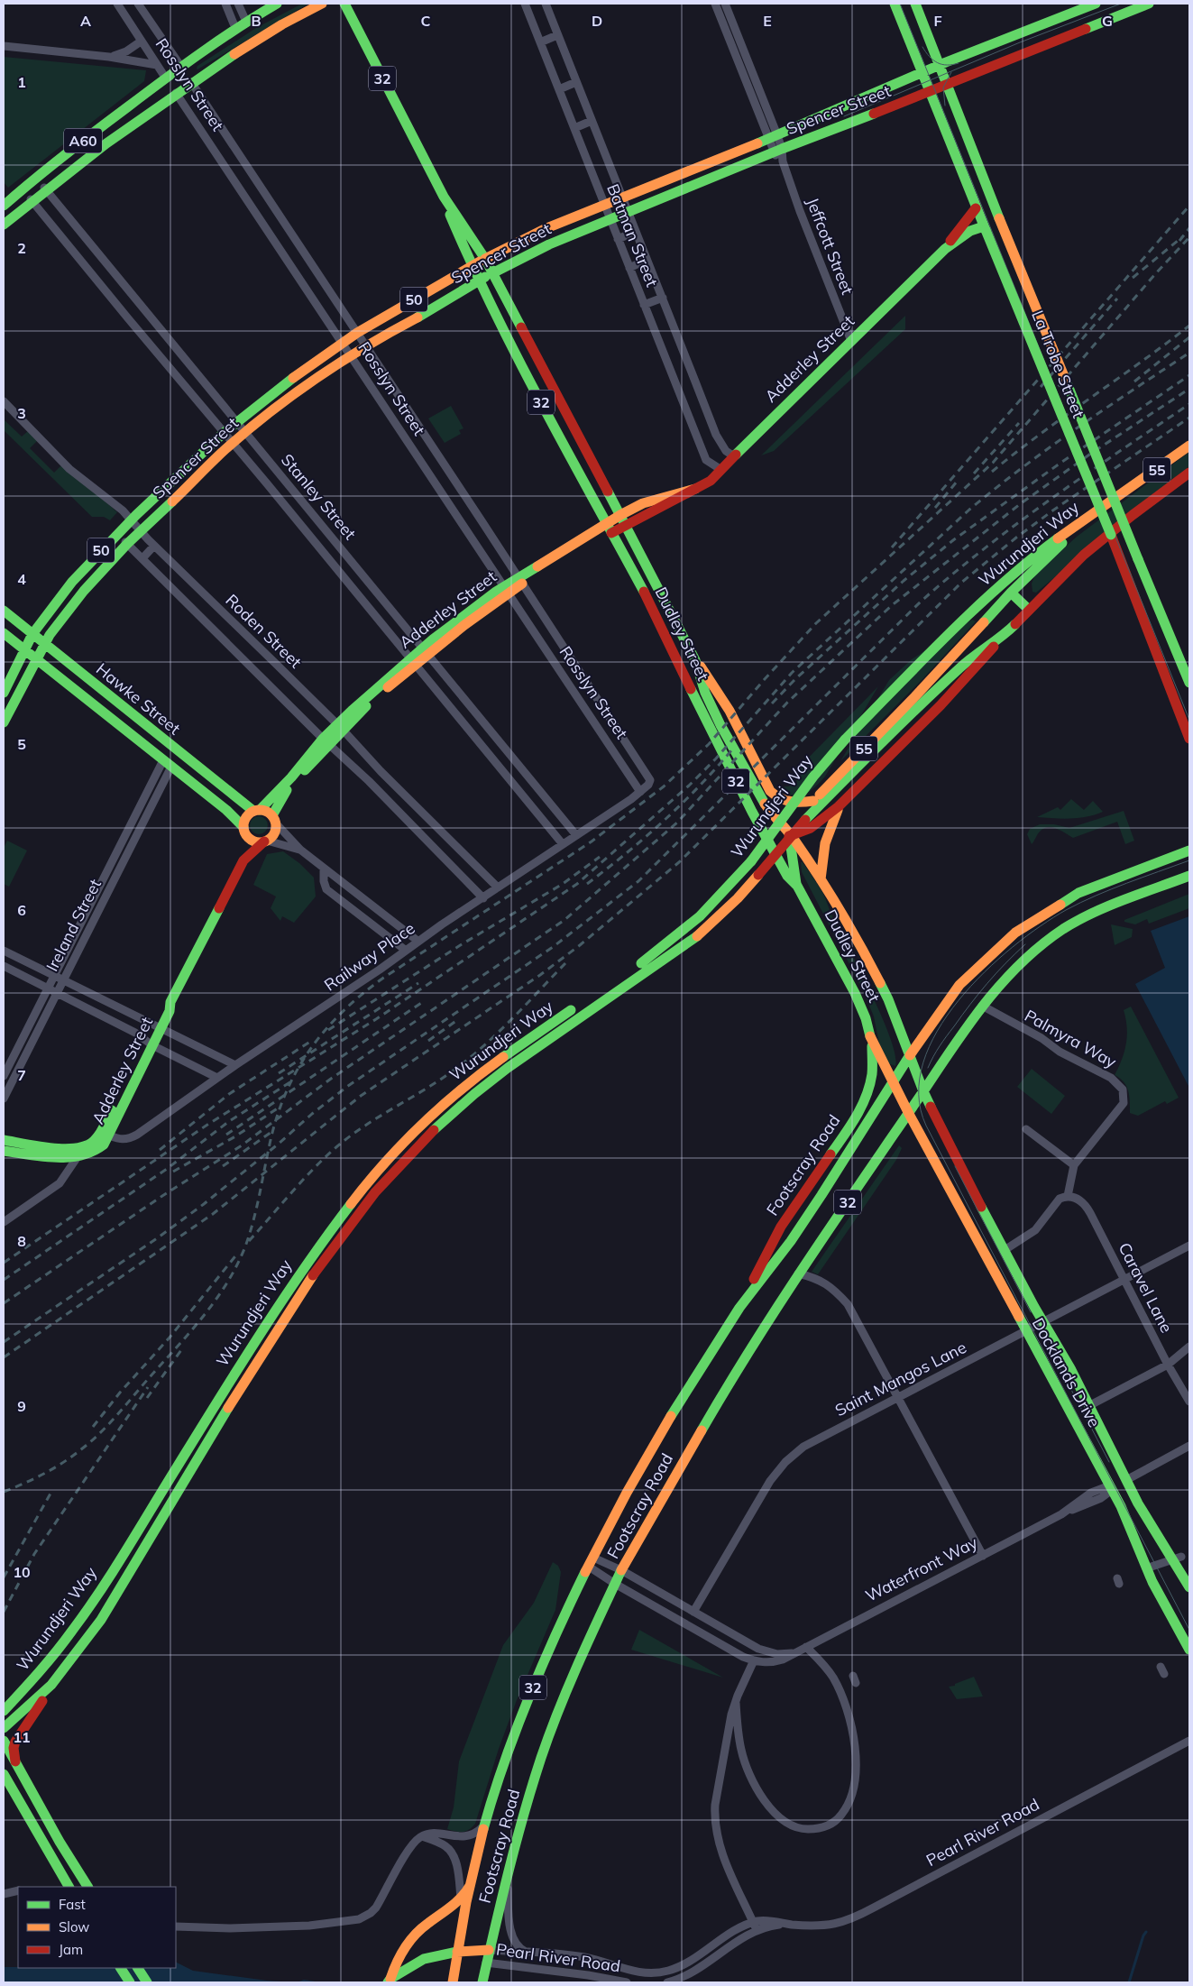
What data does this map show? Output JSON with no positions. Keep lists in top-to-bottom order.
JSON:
{
  "streets": {
    "main road": [
      "32",
      "Rosslyn Street",
      "Spencer Street",
      "A60",
      "50",
      "Adderley Street",
      "La Trobe Street",
      "55",
      "Wurundjeri Way",
      "Dudley Street",
      "Hawke Street",
      "Footscray Road",
      "Docklands Drive",
      "Waterfront Way"
    ],
    "street": [
      "Batman Street",
      "Jeffcott Street",
      "Stanley Street",
      "Roden Street",
      "Ireland Street",
      "Railway Place",
      "Palmyra Way",
      "Caravel Lane",
      "Saint Mangos Lane",
      "Pearl River Road"
    ]
  },
  "crossings": [
    ["32", "Dudley Street"],
    ["32", "Footscray Road"],
    ["32", "Docklands Drive"],
    ["Rosslyn Street", "Spencer Street"],
    ["Rosslyn Street", "A60"],
    ["Rosslyn Street", "Adderley Street"],
    ["Rosslyn Street", "Railway Place"],
    ["Spencer Street", "Batman Street"],
    ["Spencer Street", "Jeffcott Street"],
    ["Spencer Street", "La Trobe Street"],
    ["Spencer Street", "Stanley Street"],
    ["Spencer Street", "Roden Street"],
    ["Spencer Street", "Dudley Street"],
    ["Spencer Street", "Hawke Street"],
    ["A60", "Stanley Street"],
    ["Batman Street", "Adderley Street"],
    ["Jeffcott Street", "Adderley Street"],
    ["Adderley Street", "La Trobe Street"],
    ["Adderley Street", "Stanley Street"],
    ["Adderley Street", "Roden Street"],
    ["Adderley Street", "Dudley Street"],
    ["Adderley Street", "Hawke Street"],
    ["Adderley Street", "Railway Place"],
    ["55", "Wurundjeri Way"],
    ["55", "Dudley Street"],
    ["Stanley Street", "Railway Place"],
    ["Wurundjeri Way", "Dudley Street"],
    ["Roden Street", "Railway Place"],
    ["Dudley Street", "Footscray Road"],
    ["Dudley Street", "Docklands Drive"],
    ["Hawke Street", "Ireland Street"],
    ["Palmyra Way", "Footscray Road"],
    ["Footscray Road", "Docklands Drive"],
    ["Footscray Road", "Waterfront Way"],
    ["Footscray Road", "Pearl River Road"],
    ["Caravel Lane", "Saint Mangos Lane"],
    ["Docklands Drive", "Saint Mangos Lane"],
    ["Docklands Drive", "Waterfront Way"],
    ["Saint Mangos Lane", "Waterfront Way"]
  ],
  "legend": ["Fast", "Slow", "Jam"],
  "grid": {
    "columns": [
      "A",
      "B",
      "C",
      "D",
      "E",
      "F",
      "G"
    ],
    "rows": [
      "1",
      "2",
      "3",
      "4",
      "5",
      "6",
      "7",
      "8",
      "9",
      "10",
      "11"
    ]
  }
}
